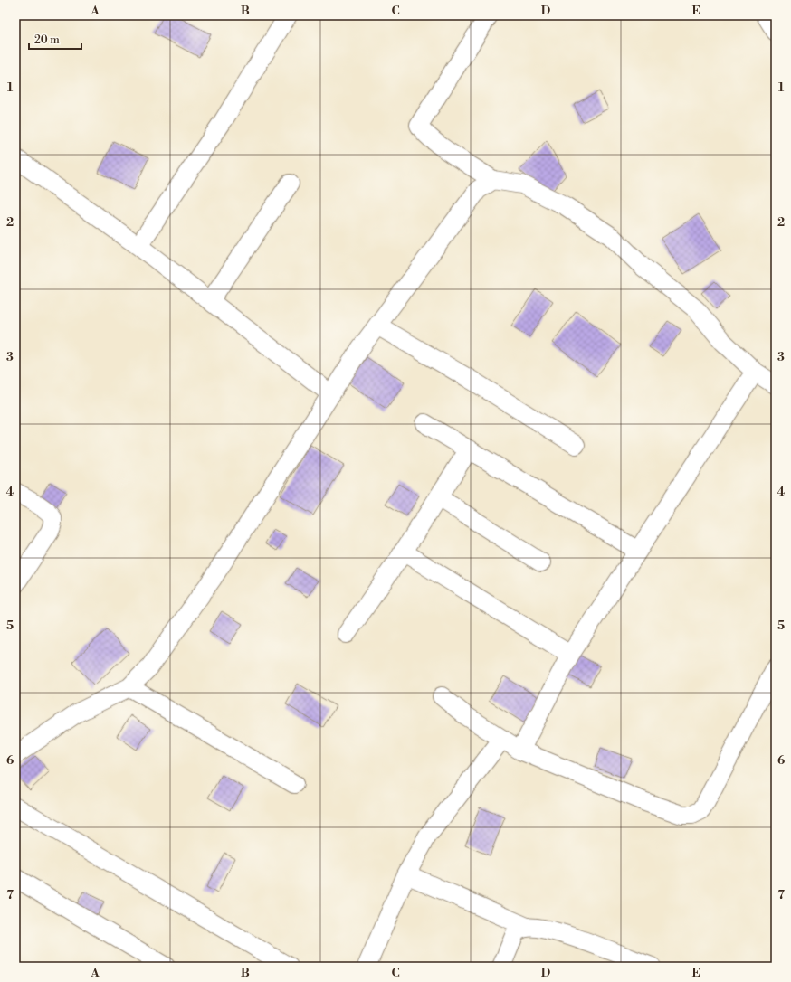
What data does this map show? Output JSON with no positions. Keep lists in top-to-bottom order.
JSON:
{
  "scale_bar": "20 m",
  "grid": {
    "columns": [
      "A",
      "B",
      "C",
      "D",
      "E"
    ],
    "rows": [
      "1",
      "2",
      "3",
      "4",
      "5",
      "6",
      "7"
    ]
  }
}
